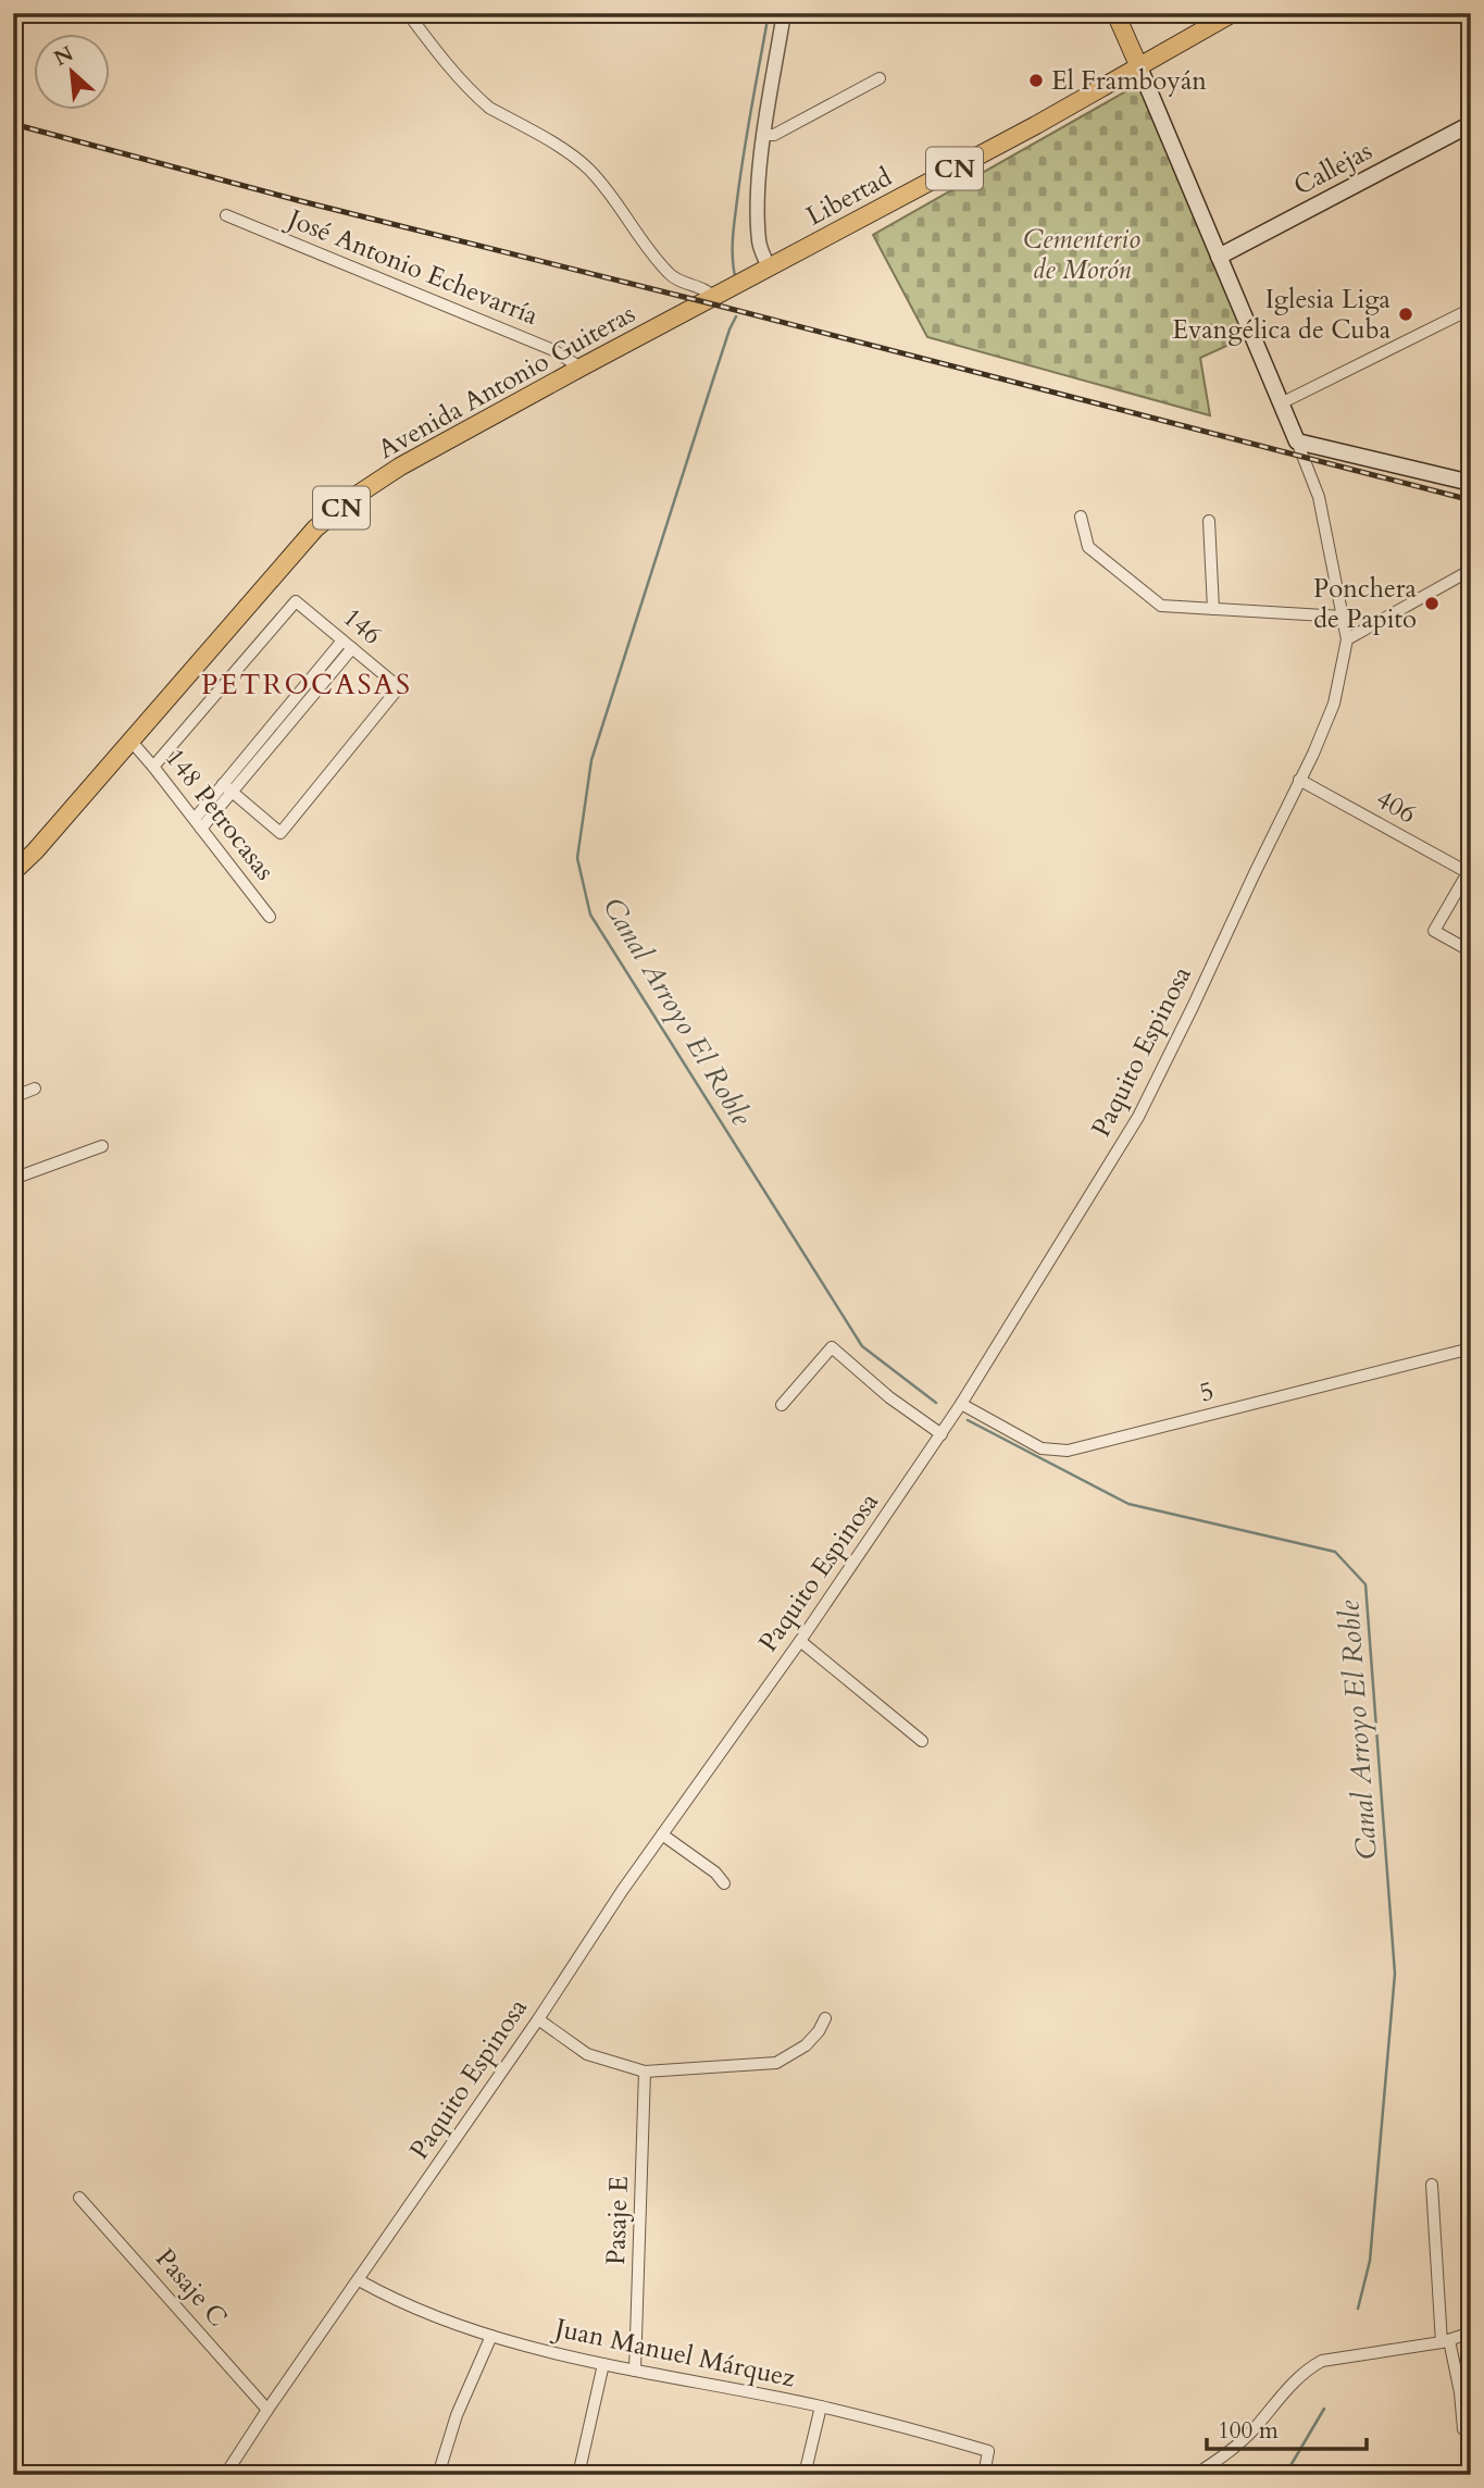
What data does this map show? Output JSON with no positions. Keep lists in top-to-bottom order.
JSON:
{
  "streets": {
    "main road": [
      "CN",
      "Callejas",
      "Libertad",
      "Avenida Antonio Guiteras"
    ],
    "street": [
      "José Antonio Echevarría",
      "146",
      "406",
      "148 Petrocasas",
      "Paquito Espinosa",
      "5",
      "Pasaje E",
      "Pasaje C",
      "Juan Manuel Márquez"
    ]
  },
  "crossings": [
    ["Libertad", "Avenida Antonio Guiteras"],
    ["José Antonio Echevarría", "Avenida Antonio Guiteras"],
    ["Avenida Antonio Guiteras", "148 Petrocasas"],
    ["146", "148 Petrocasas"],
    ["406", "Paquito Espinosa"],
    ["Paquito Espinosa", "5"],
    ["Paquito Espinosa", "Pasaje C"],
    ["Paquito Espinosa", "Juan Manuel Márquez"],
    ["Pasaje E", "Juan Manuel Márquez"]
  ],
  "districts": ["PETROCASAS"],
  "water": ["Canal Arroyo El Roble"],
  "parks": ["Cementerio de Morón"],
  "places": ["El Framboyán", "Iglesia Liga Evangélica de Cuba", "Ponchera de Papito"],
  "scale_bar": "100 m",
  "north": "top left"
}
